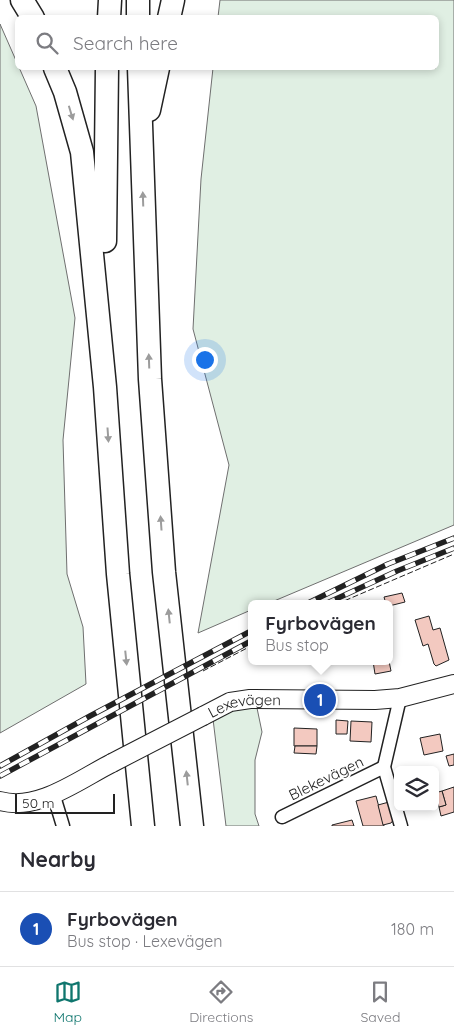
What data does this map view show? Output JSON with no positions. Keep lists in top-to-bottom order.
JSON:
{
  "streets": {
    "street": ["Lexevägen", "Blekevägen"]
  },
  "scale_bar": "50 m",
  "page": {
    "search": "Search here",
    "popup": ["Fyrbovägen", "Bus stop"],
    "pins": "1",
    "scale": "50 m",
    "heading": "Nearby",
    "list": [
      {
        "mark": "1",
        "name": "Fyrbovägen",
        "note": "Bus stop · Lexevägen",
        "value": "180 m"
      }
    ],
    "nav": ["Map", "Directions", "Saved"]
  }
}
